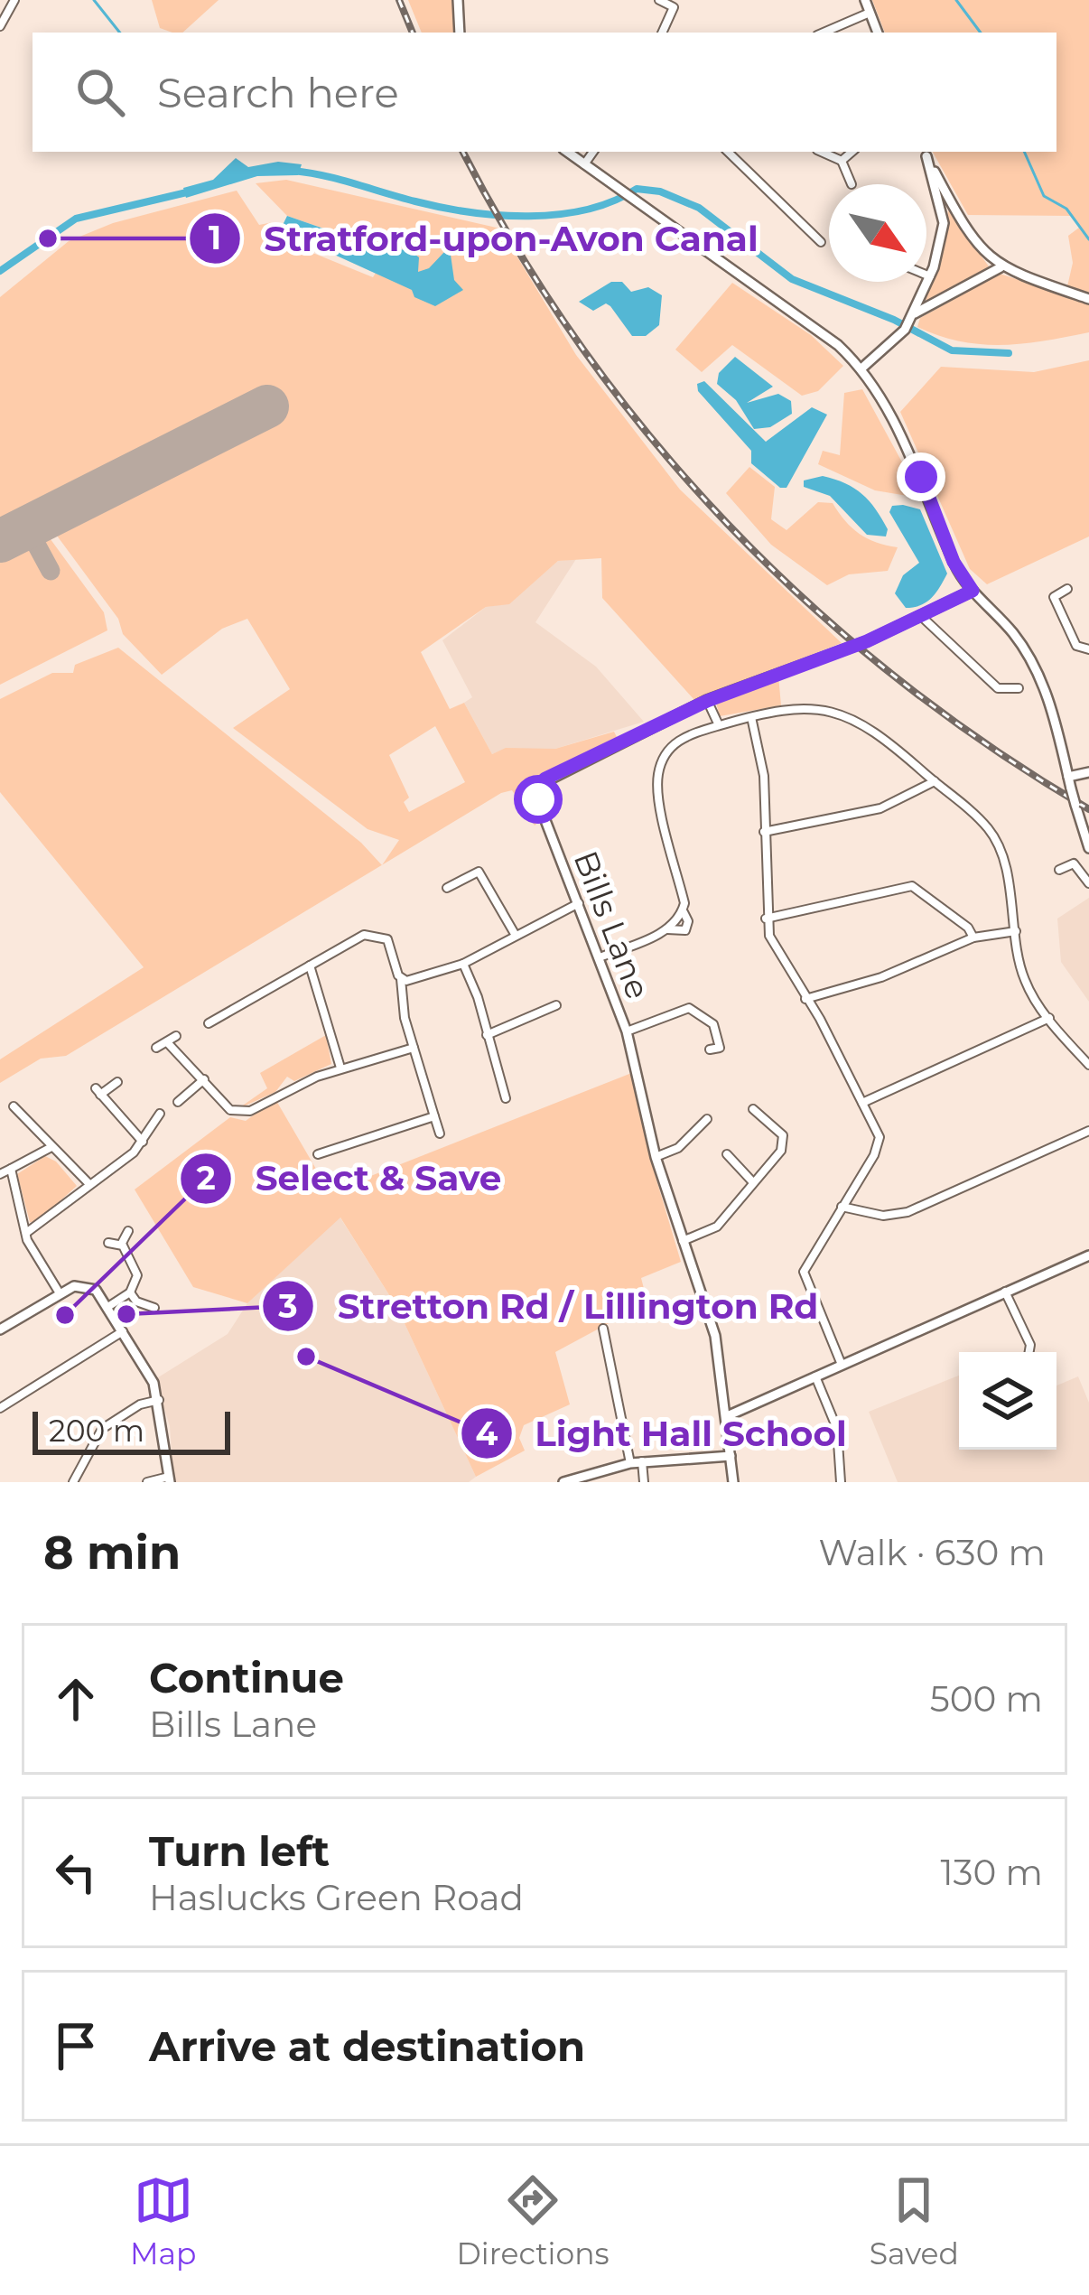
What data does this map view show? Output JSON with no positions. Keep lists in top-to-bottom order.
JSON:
{
  "streets": {
    "street": ["Bills Lane"]
  },
  "places": [
    "Stratford-upon-Avon Canal",
    "Stretton Rd / Lillington Rd",
    "Select & Save",
    "Light Hall School"
  ],
  "scale_bar": "200 m",
  "north": "bottom right",
  "page": {
    "search": "Search here",
    "scale": "200 m",
    "heading": ["8 min", "Walk · 630 m"],
    "list": [
      ["Continue", "Bills Lane", "500 m"],
      ["Turn left", "Haslucks Green Road", "130 m"],
      "Arrive at destination"
    ],
    "nav": ["Map", "Directions", "Saved"]
  }
}
